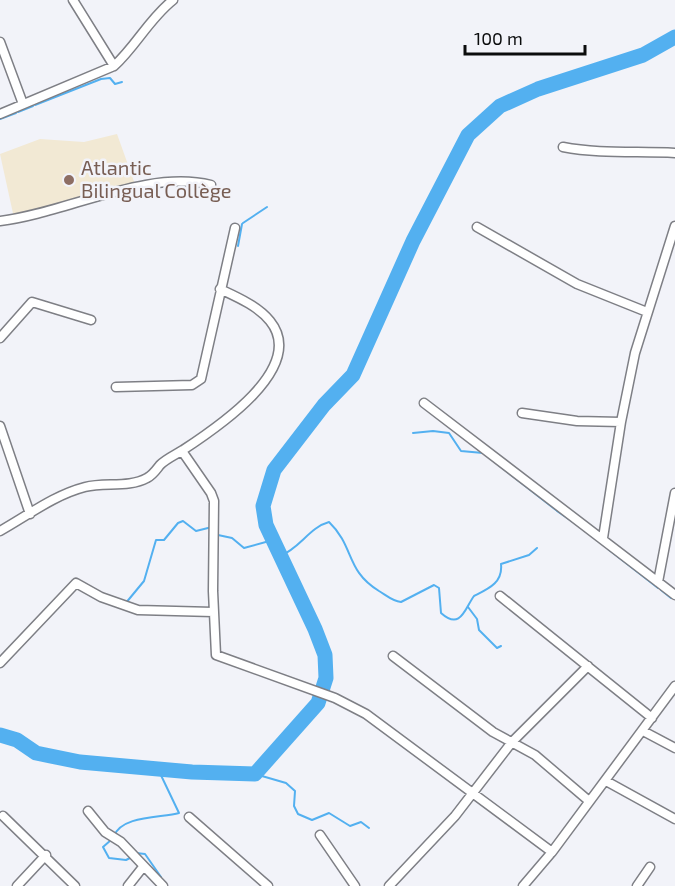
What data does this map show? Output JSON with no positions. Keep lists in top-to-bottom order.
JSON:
{
  "places": ["Atlantic Bilingual Collège"],
  "scale_bar": "100 m"
}
